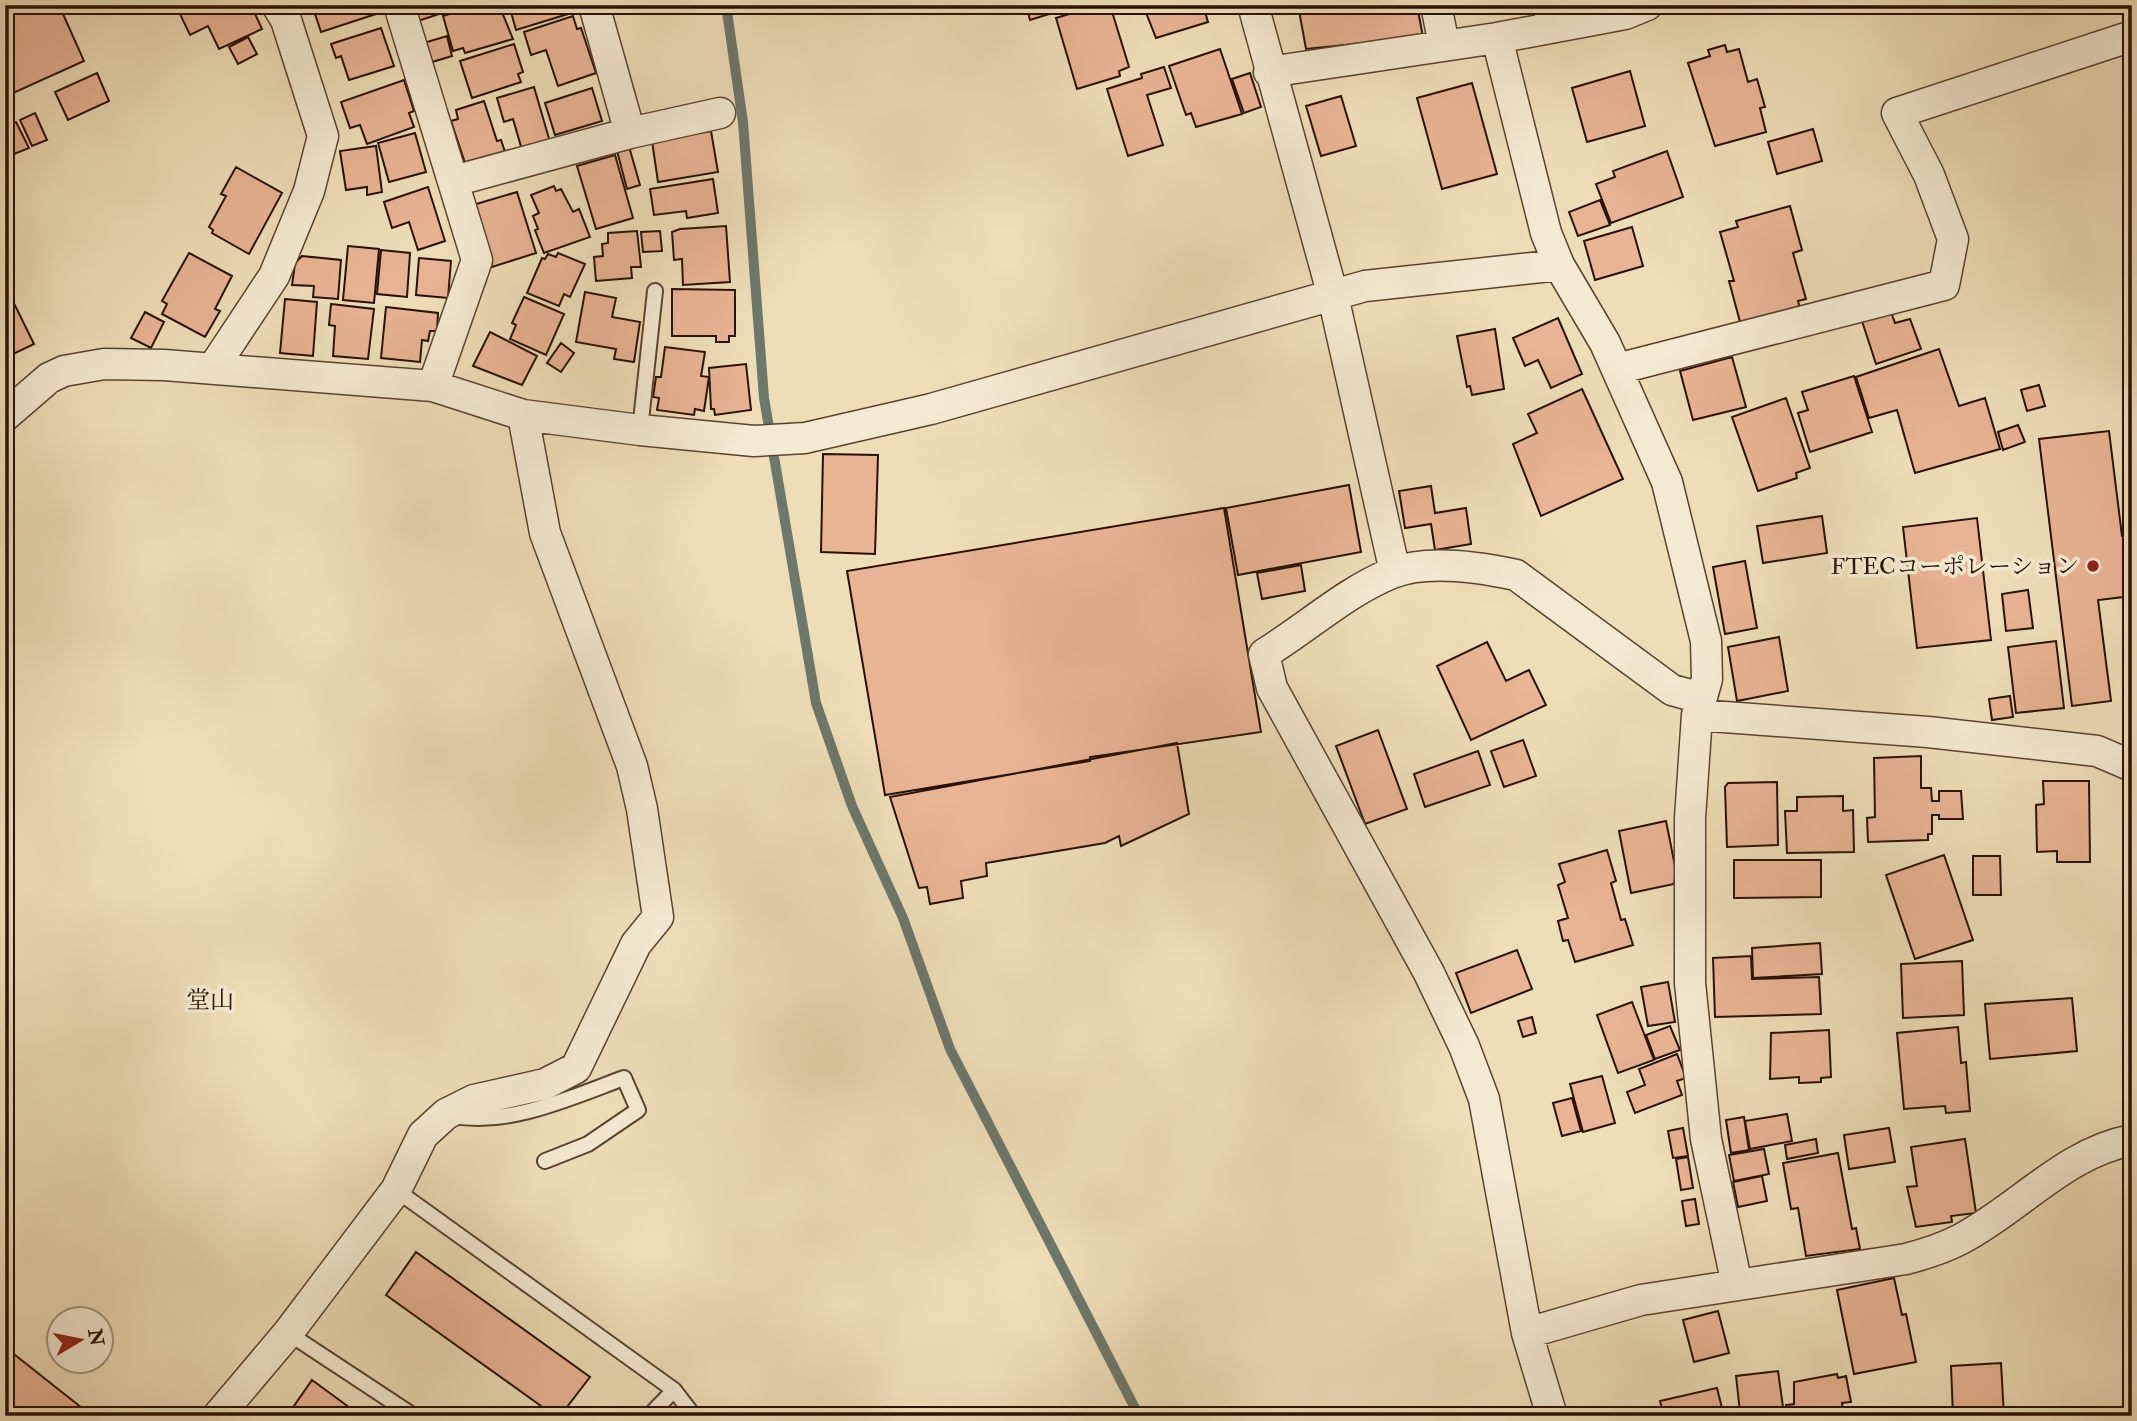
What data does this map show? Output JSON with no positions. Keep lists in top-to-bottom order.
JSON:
{
  "districts": ["堂山"],
  "places": ["FTECコーポレーション"],
  "north": "right"
}
